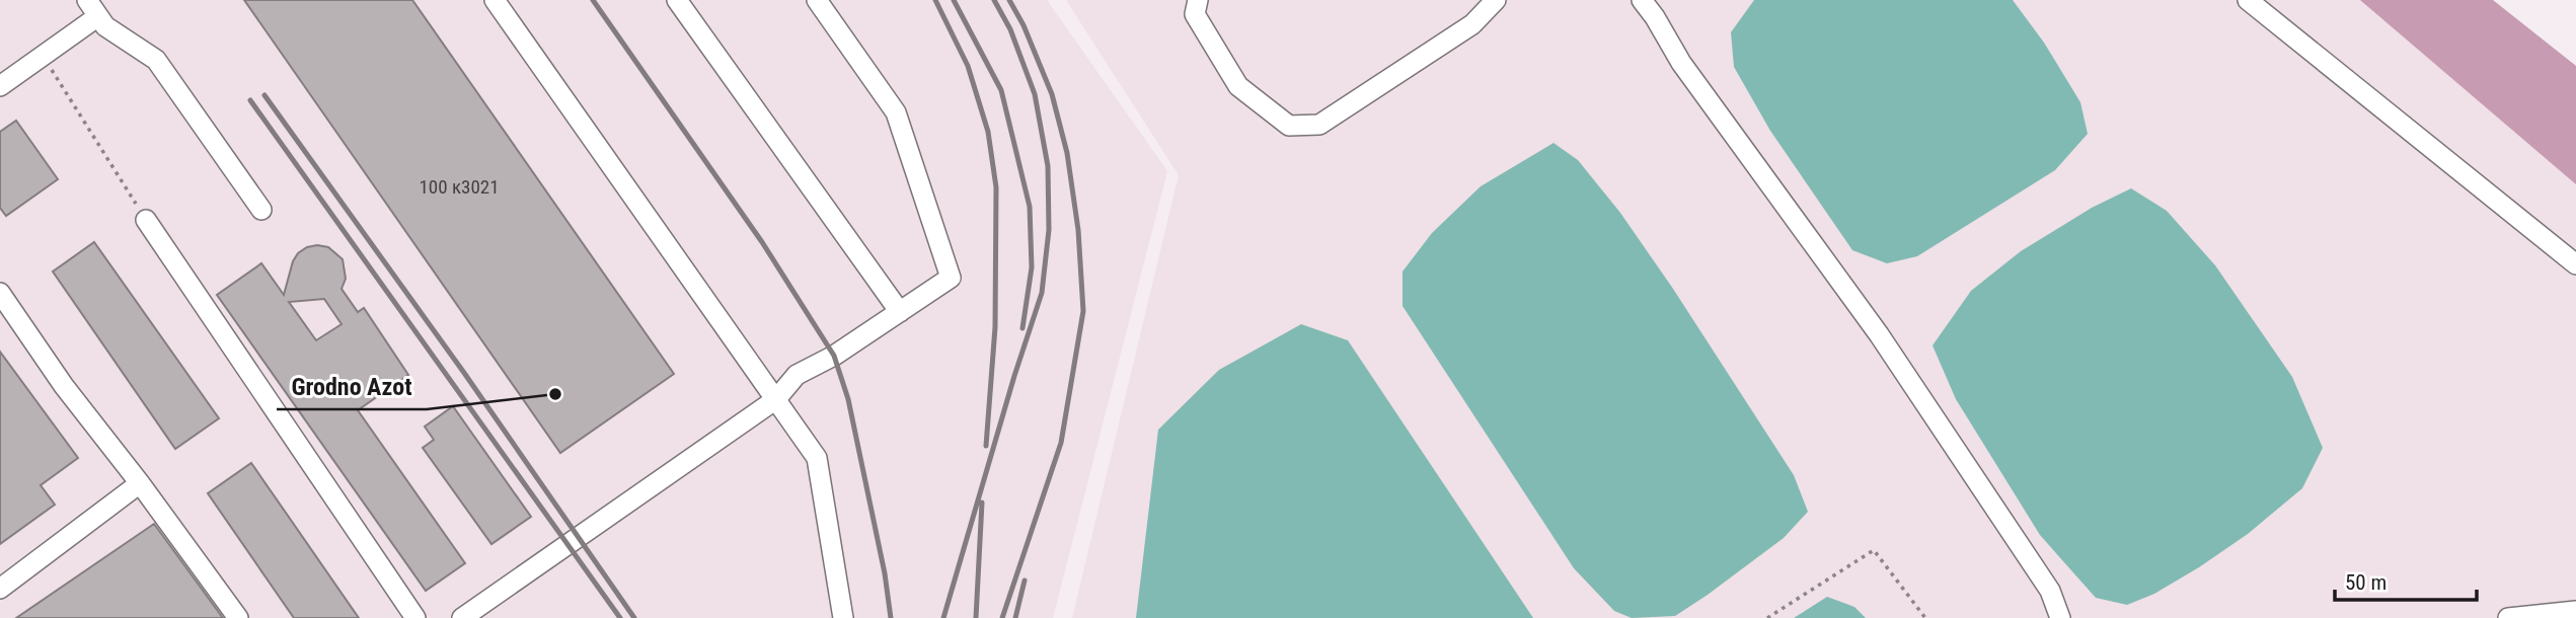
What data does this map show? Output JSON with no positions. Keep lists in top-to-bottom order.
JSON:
{
  "places": ["Grodno Azot"],
  "house_numbers": ["100 к3021"],
  "scale_bar": "50 m"
}
